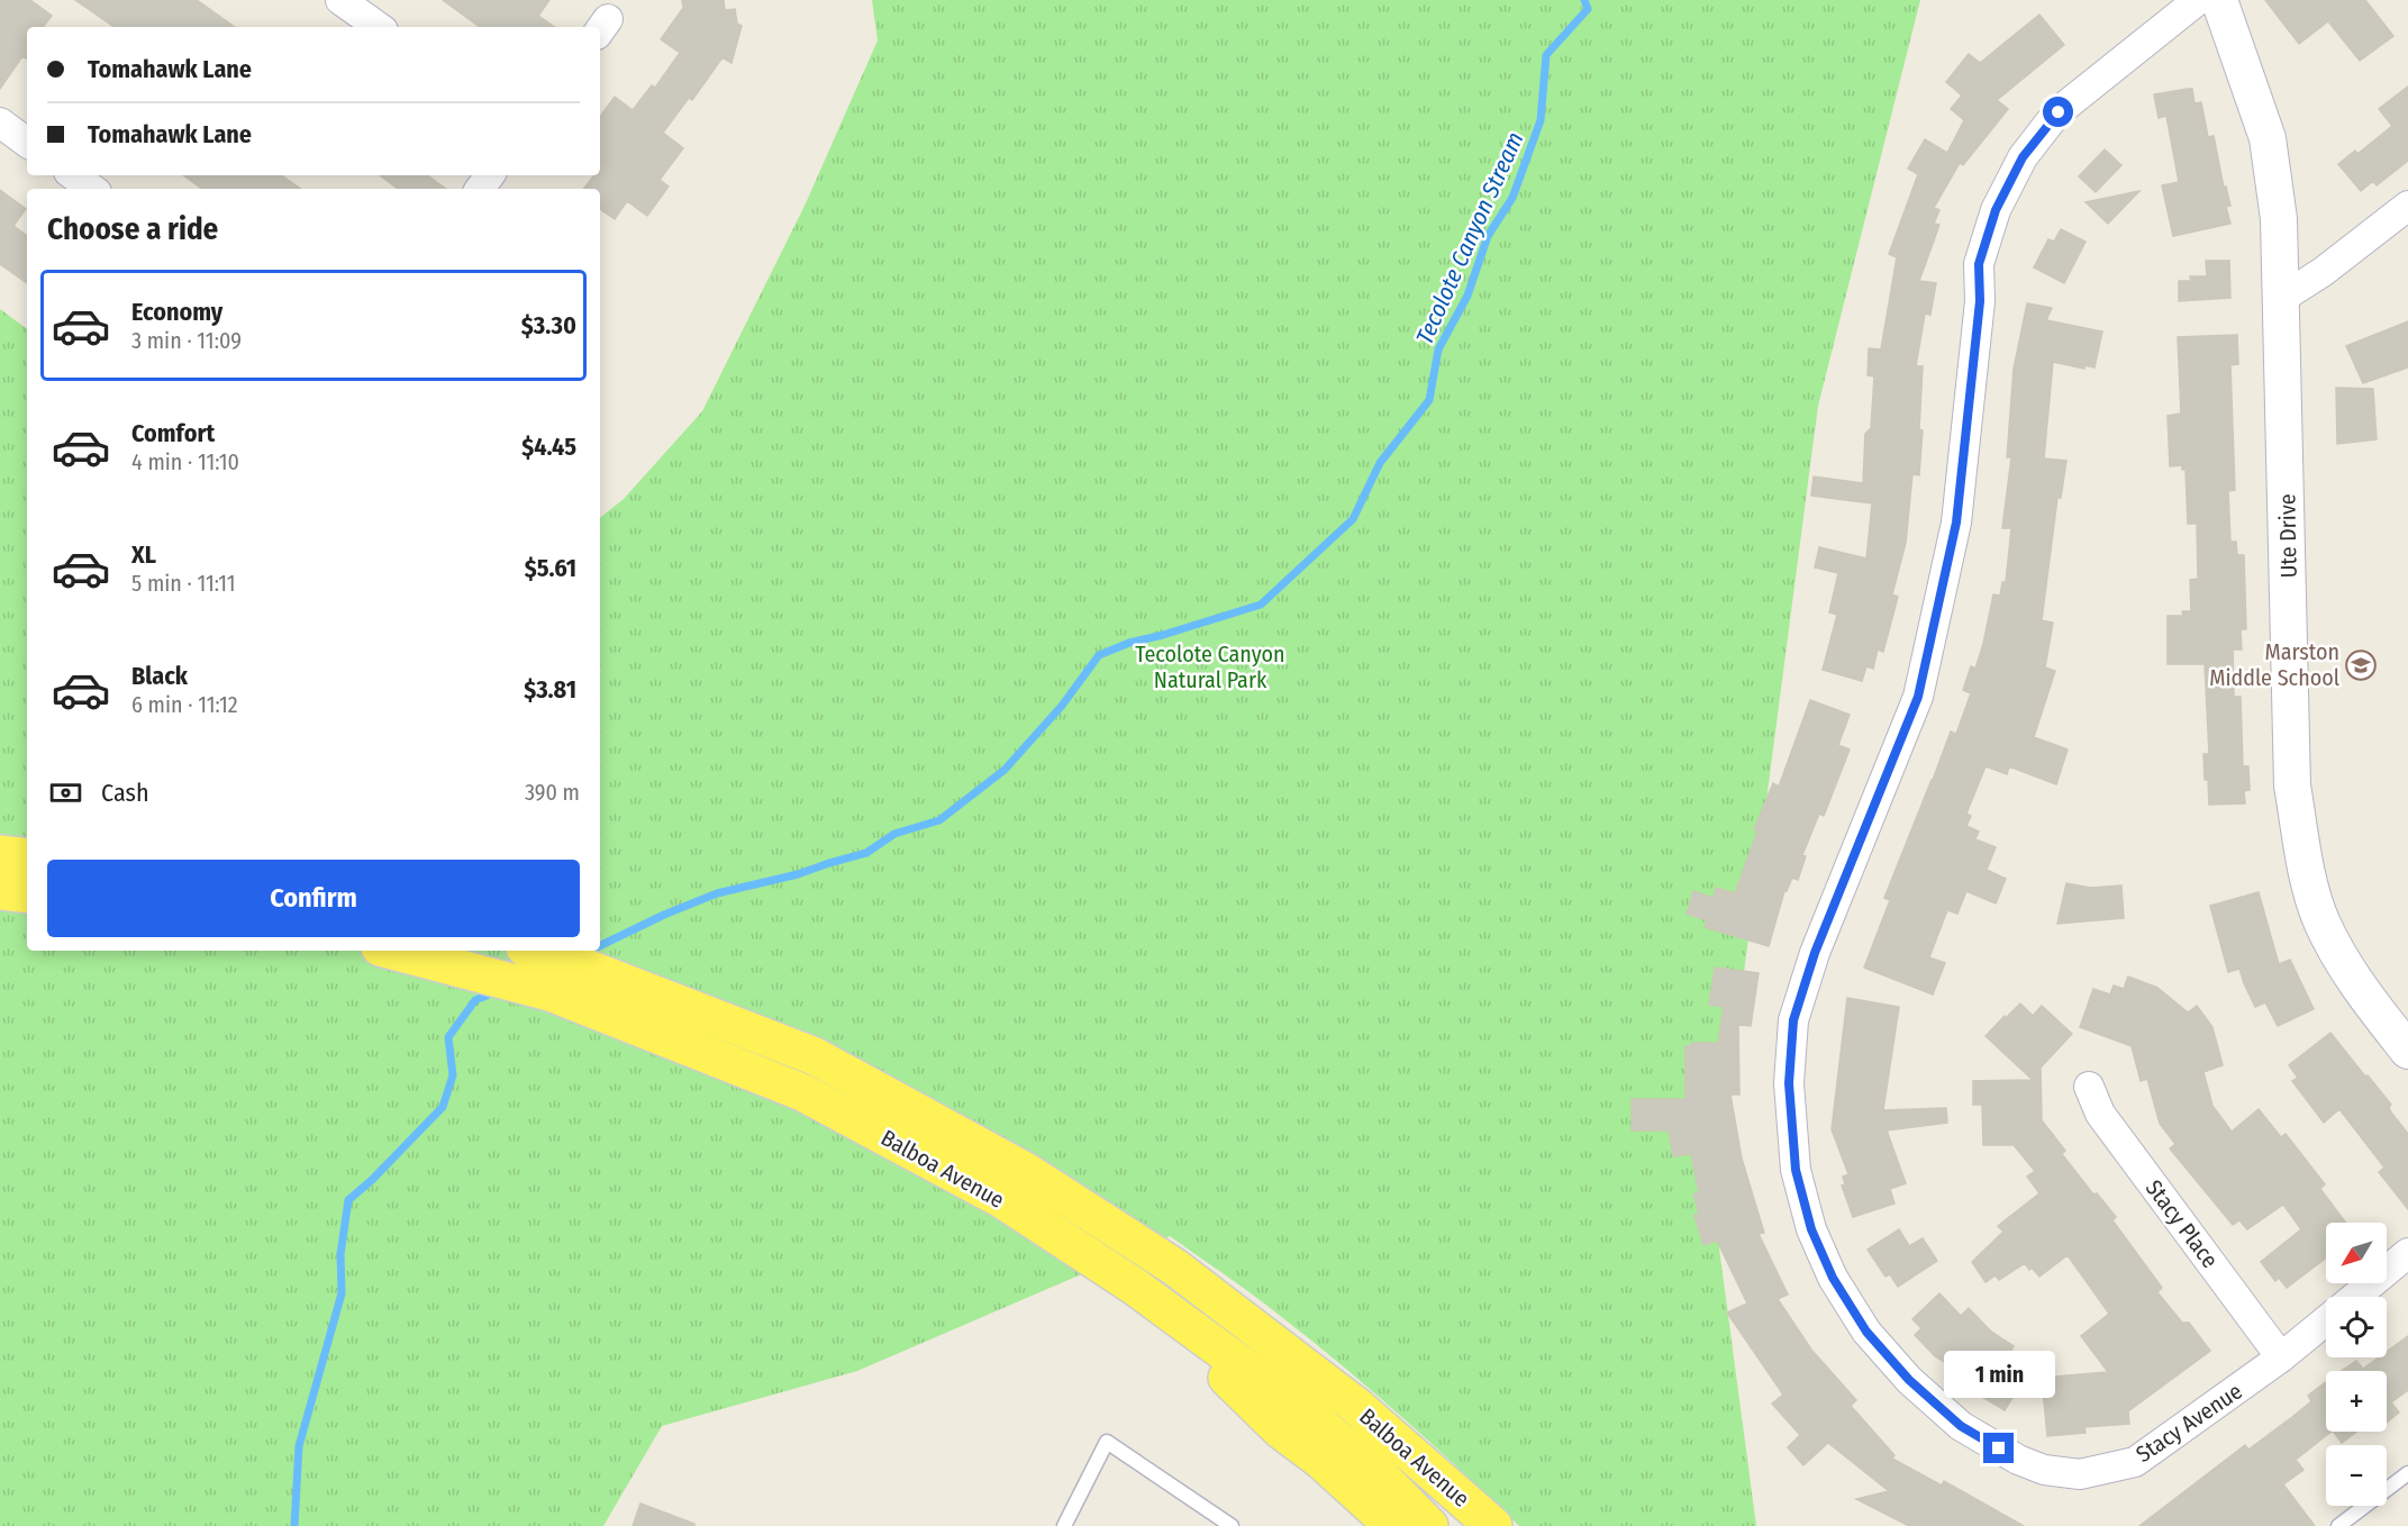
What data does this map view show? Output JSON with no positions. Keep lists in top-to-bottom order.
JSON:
{
  "streets": {
    "main road": ["Balboa Avenue"],
    "street": ["Ute Drive", "Stacy Place", "Stacy Avenue"]
  },
  "crossings": [
    ["Stacy Place", "Stacy Avenue"]
  ],
  "water": ["Tecolote Canyon Stream"],
  "parks": ["Tecolote Canyon Natural Park"],
  "places": {
    "school or university": ["Marston Middle School"]
  },
  "north": "bottom left",
  "page": {
    "banner": ["Tomahawk Lane", "Tomahawk Lane"],
    "heading": "Choose a ride",
    "list": [
      {
        "name": "Economy",
        "note": "3 min · 11:09",
        "value": "$3.30"
      },
      {
        "name": "Comfort",
        "note": "4 min · 11:10",
        "value": "$4.45"
      },
      {
        "name": "XL",
        "note": "5 min · 11:11",
        "value": "$5.61"
      },
      {
        "name": "Black",
        "note": "6 min · 11:12",
        "value": "$3.81"
      }
    ],
    "pay": ["Cash", "390 m"],
    "buttons": "Confirm",
    "map_buttons": ["+", "−"],
    "bubble": "1 min"
  }
}
